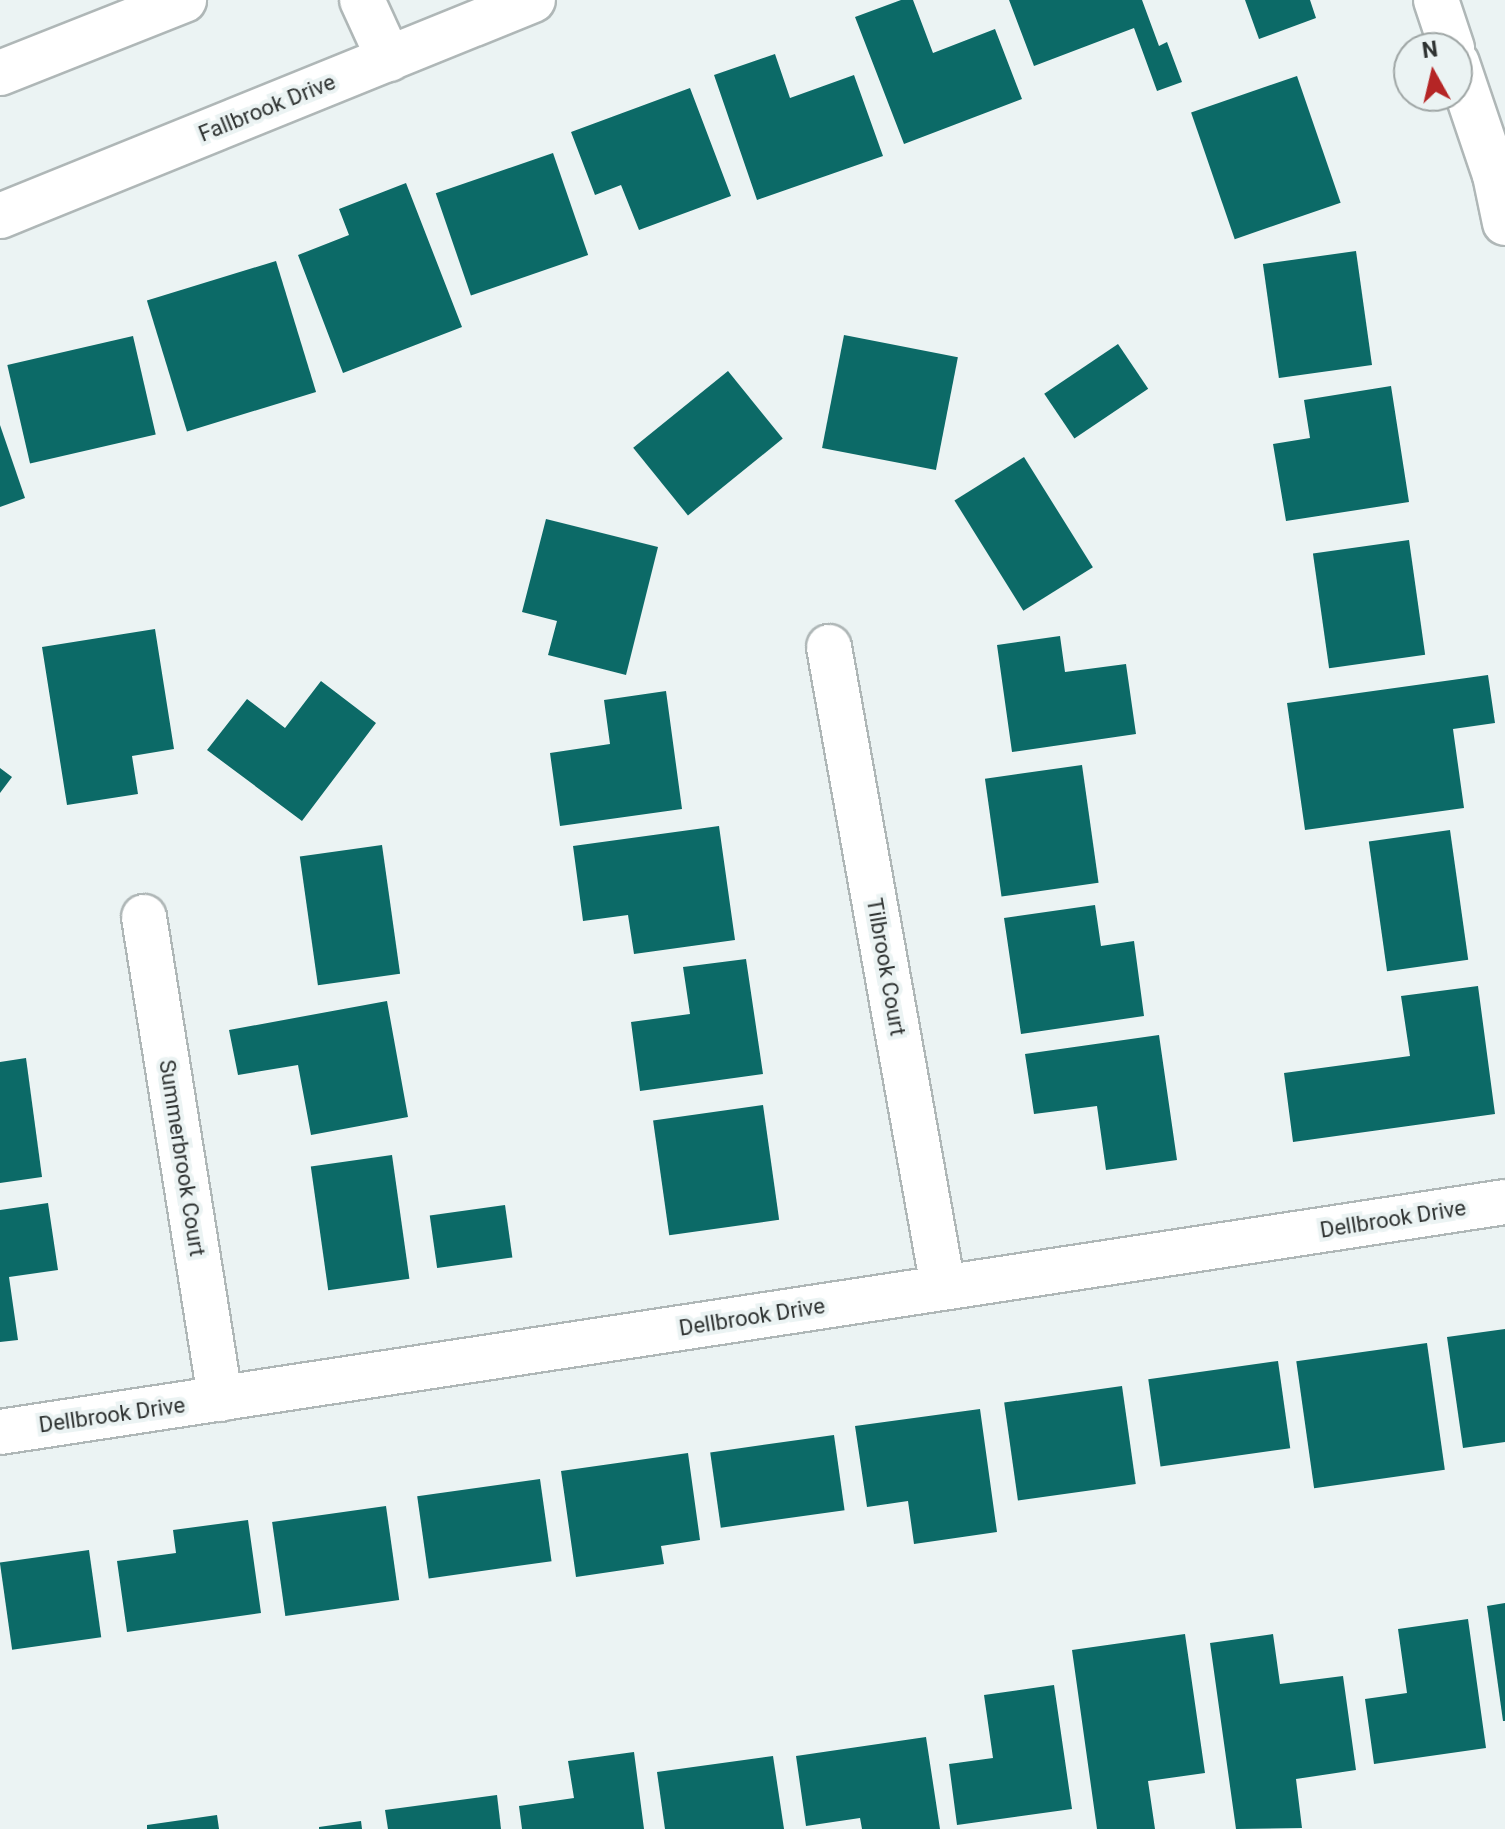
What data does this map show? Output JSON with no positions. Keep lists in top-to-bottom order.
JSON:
{
  "streets": {
    "street": [
      "Fallbrook Drive",
      "Tilbrook Court",
      "Summerbrook Court",
      "Dellbrook Drive"
    ]
  },
  "crossings": [
    ["Tilbrook Court", "Dellbrook Drive"],
    ["Summerbrook Court", "Dellbrook Drive"]
  ],
  "north": "top"
}
